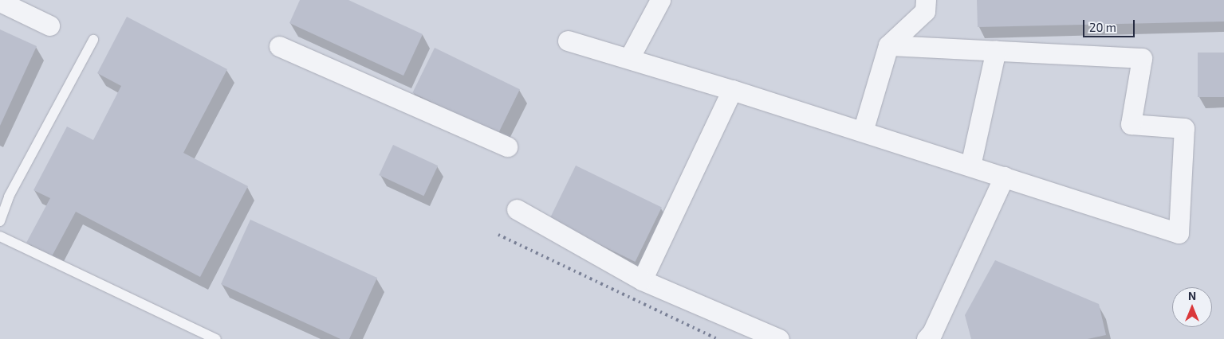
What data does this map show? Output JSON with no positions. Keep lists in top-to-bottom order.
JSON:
{
  "scale_bar": "20 m",
  "north": "top"
}
